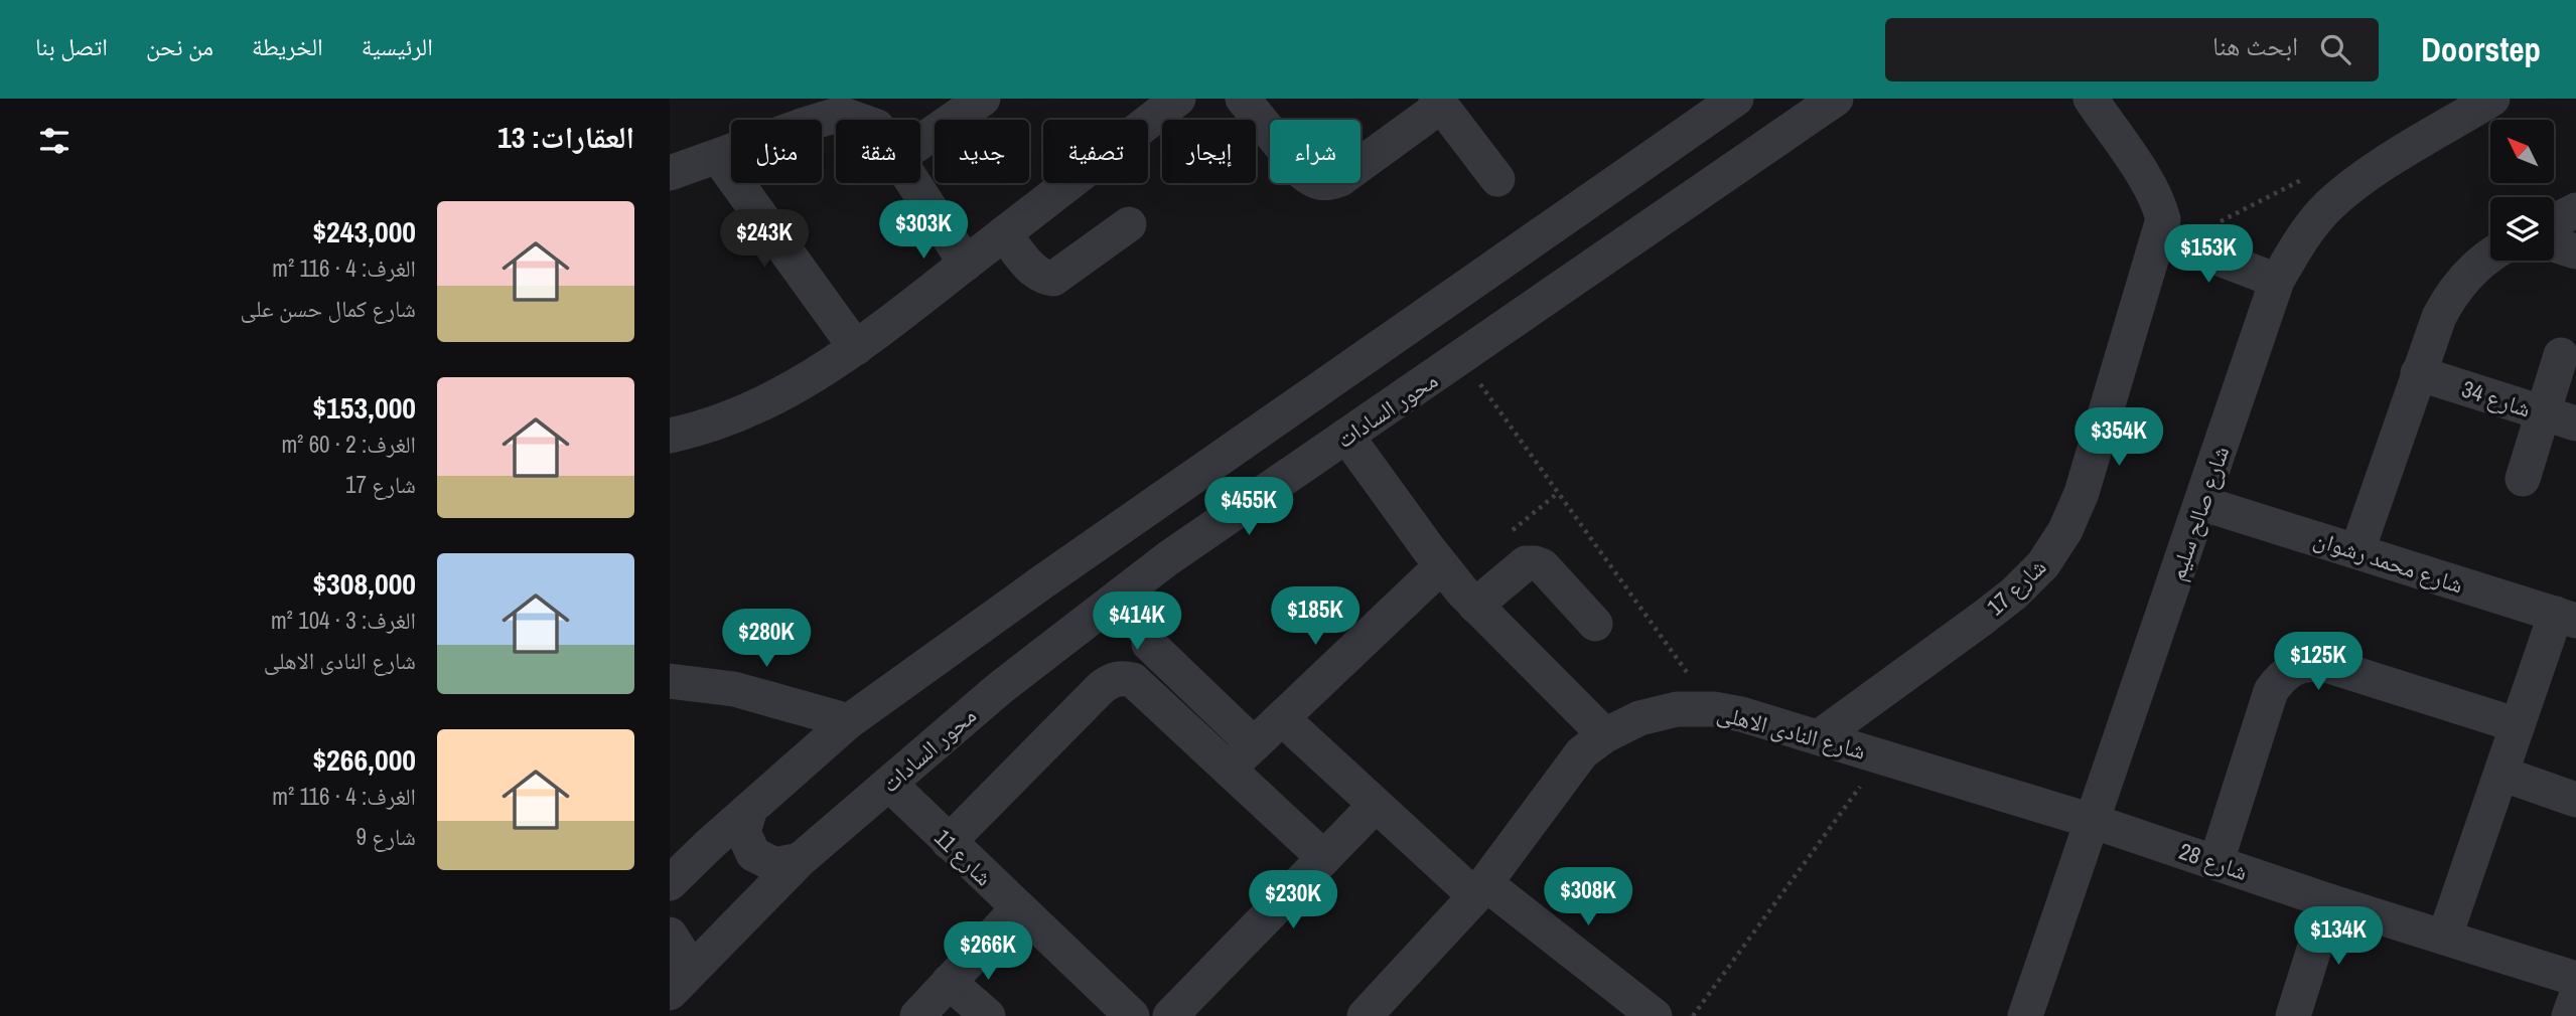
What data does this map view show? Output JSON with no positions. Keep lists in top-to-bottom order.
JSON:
{
  "streets": {
    "street": [
      "شارع 34",
      "محور السادات",
      "شارع صالح سليم",
      "شارع محمد رشوان",
      "شارع 17",
      "شارع النادى الاهلى",
      "شارع 11",
      "شارع 28"
    ]
  },
  "crossings": [
    ["محور السادات", "شارع 11"],
    ["شارع صالح سليم", "شارع محمد رشوان"],
    ["شارع صالح سليم", "شارع النادى الاهلى"],
    ["شارع صالح سليم", "شارع 28"],
    ["شارع 17", "شارع النادى الاهلى"],
    ["شارع النادى الاهلى", "شارع 28"]
  ],
  "north": "top left",
  "page": {
    "header": "Doorstep",
    "search": "ابحث هنا",
    "nav": [
      "الرئيسية",
      "الخريطة",
      "من نحن",
      "اتصل بنا"
    ],
    "heading": "العقارات: 13",
    "chip": [
      "شراء",
      "إيجار",
      "تصفية",
      "جديد",
      "شقة",
      "منزل"
    ],
    "list": [
      {
        "name": "$243,000",
        "note": "الغرف: 4 · 116 m² · شارع كمال حسن على"
      },
      {
        "name": "$153,000",
        "note": "الغرف: 2 · 60 m² · شارع 17"
      },
      {
        "name": "$308,000",
        "note": "الغرف: 3 · 104 m² · شارع النادى الاهلى"
      },
      {
        "name": "$266,000",
        "note": "الغرف: 4 · 116 m² · شارع 9"
      }
    ],
    "price": [
      "$303K",
      "$243K",
      "$153K",
      "$354K",
      "$455K",
      "$185K",
      "$414K",
      "$280K",
      "$125K",
      "$308K",
      "$230K",
      "$134K",
      "$266K"
    ]
  }
}
